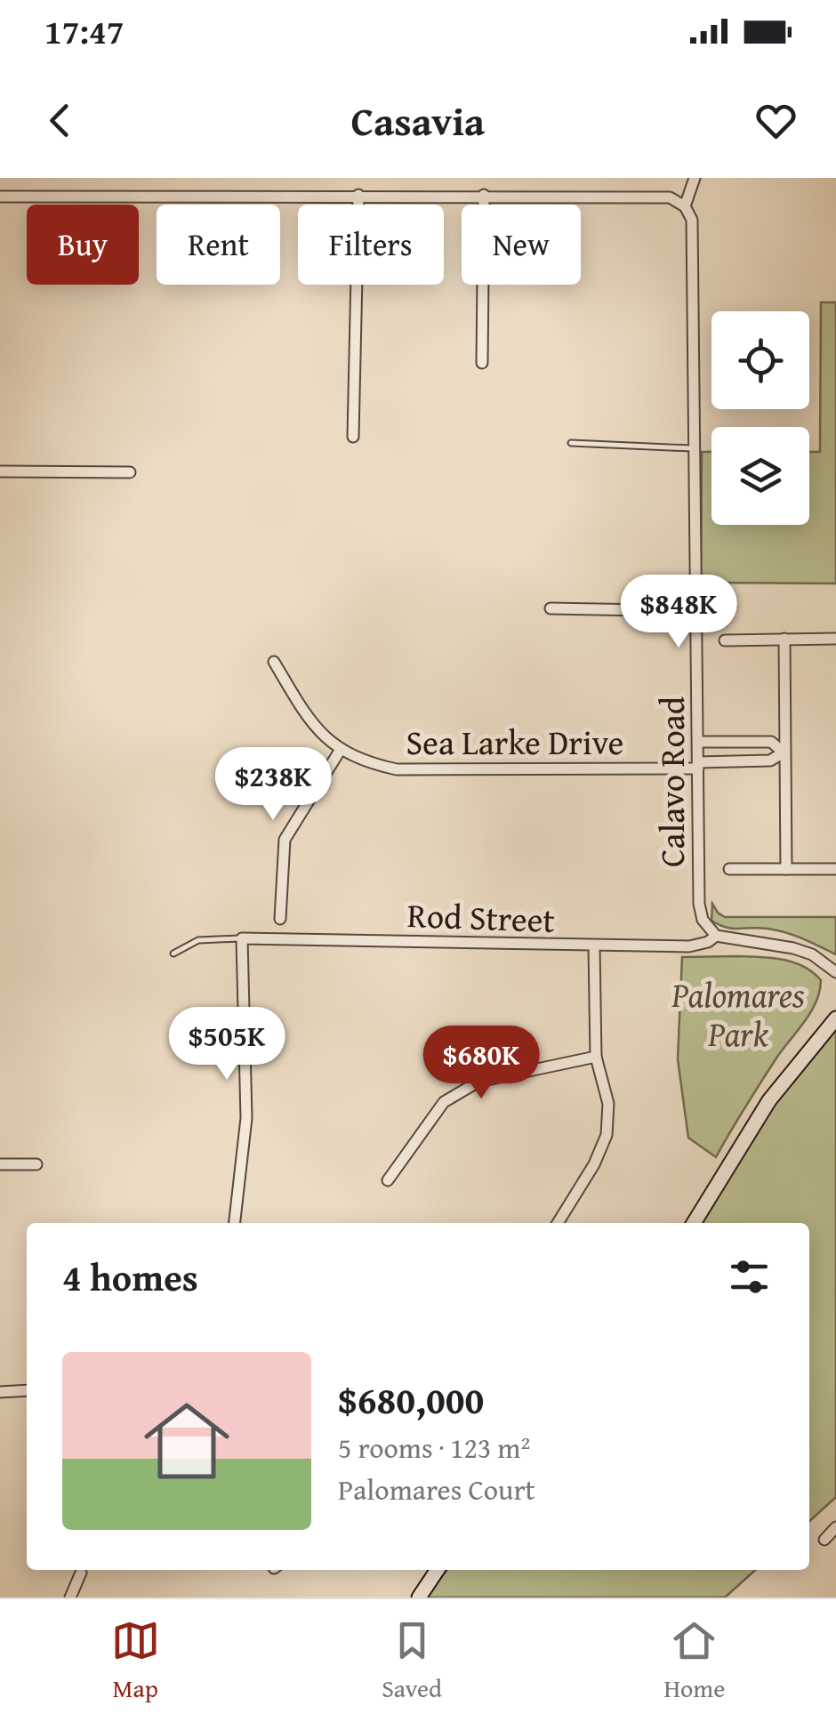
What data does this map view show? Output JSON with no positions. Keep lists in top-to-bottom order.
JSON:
{
  "streets": {
    "street": ["Sea Larke Drive", "Calavo Road", "Rod Street"]
  },
  "crossings": [
    ["Sea Larke Drive", "Calavo Road"],
    ["Calavo Road", "Rod Street"]
  ],
  "parks": ["Palomares Park"],
  "page": {
    "status": "17:47",
    "header": "Casavia",
    "chip": [
      "Buy",
      "Rent",
      "Filters",
      "New"
    ],
    "price": [
      "$848K",
      "$238K",
      "$505K",
      "$680K"
    ],
    "heading": "4 homes",
    "list": [
      {
        "name": "$680,000",
        "note": "5 rooms · 123 m² · Palomares Court"
      }
    ],
    "tabs": ["Map", "Saved", "Home"]
  }
}
